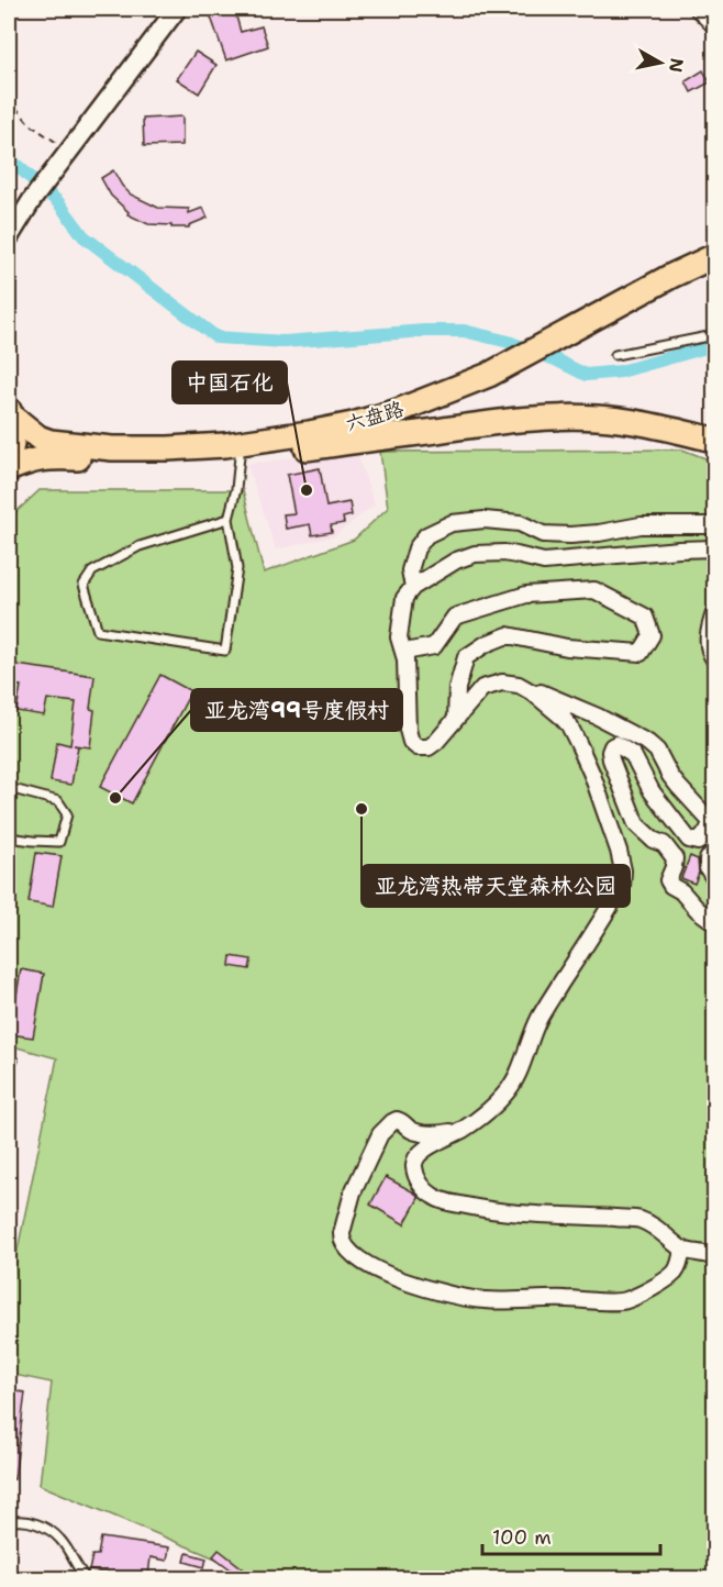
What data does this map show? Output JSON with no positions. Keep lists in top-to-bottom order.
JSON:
{
  "streets": {
    "main road": ["六盘路"]
  },
  "places": ["中国石化", "亚龙湾99号度假村", "亚龙湾热带天堂森林公园"],
  "scale_bar": "100 m",
  "north": "right"
}
